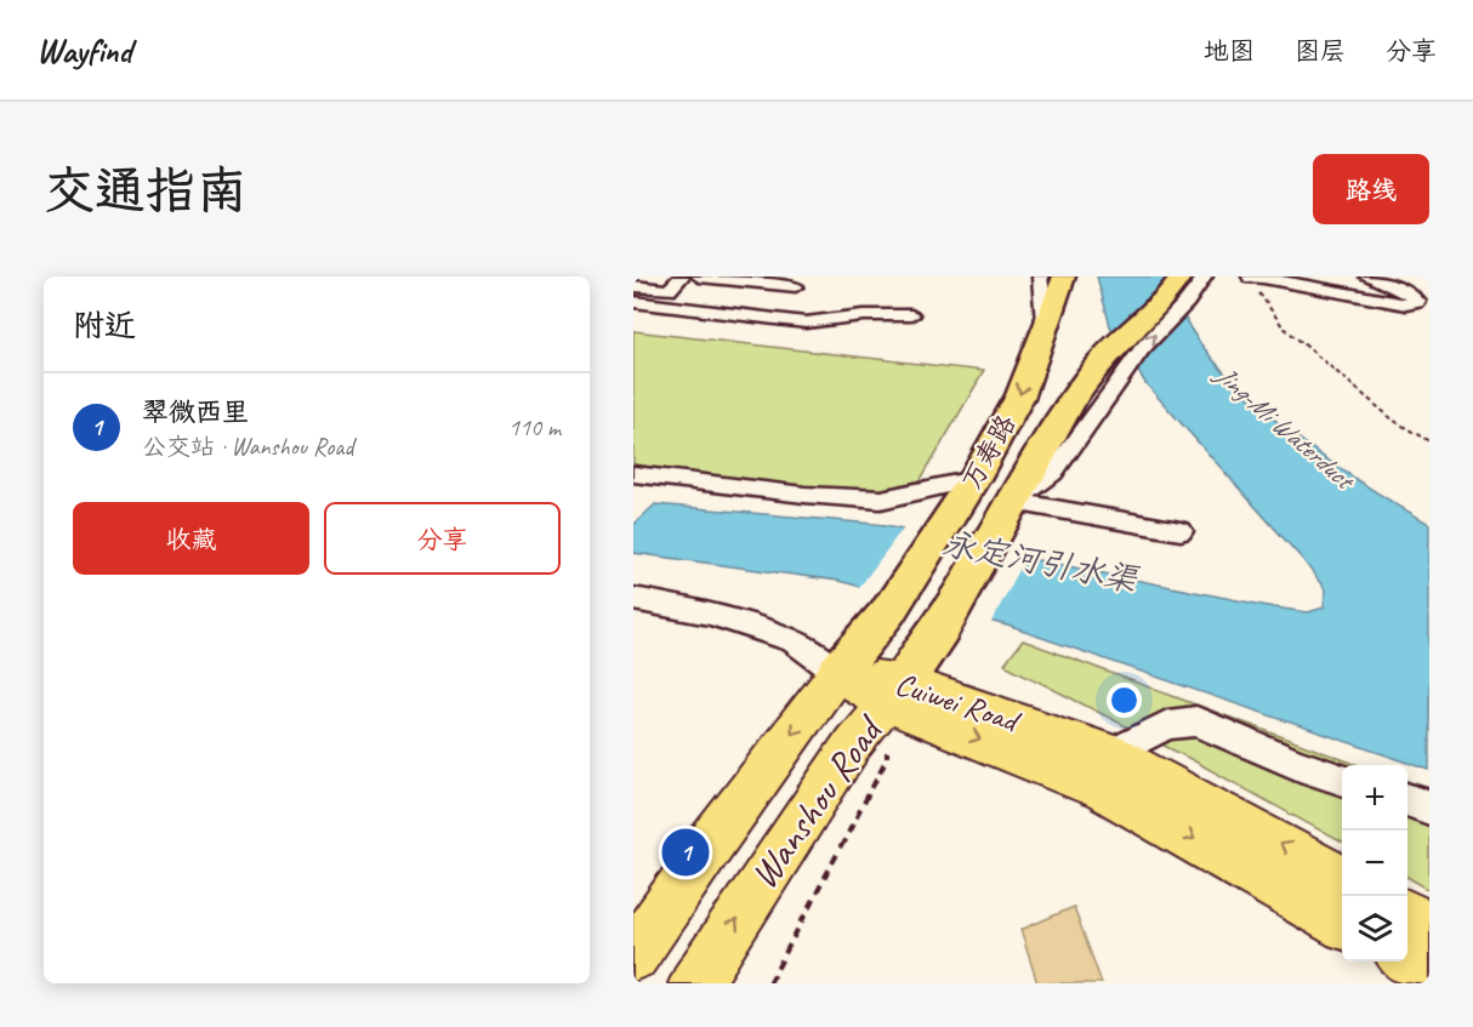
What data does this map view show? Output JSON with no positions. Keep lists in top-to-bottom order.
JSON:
{
  "streets": {
    "highway": ["万寿路", "Wanshou Road"],
    "main road": ["Cuiwei Road"]
  },
  "crossings": [
    ["万寿路", "Wanshou Road"],
    ["Cuiwei Road", "Wanshou Road"]
  ],
  "water": ["Jing-Mi Waterduct", "永定河引水渠"],
  "page": {
    "header": "Wayfind",
    "nav": ["地图", "图层", "分享"],
    "buttons": [
      "路线",
      ["收藏", "分享"]
    ],
    "title": "交通指南",
    "heading": "附近",
    "list": [
      {
        "mark": "1",
        "name": "翠微西里",
        "note": "公交站 · Wanshou Road",
        "value": "110 m"
      }
    ],
    "map_buttons": ["+", "−"],
    "pins": "1"
  }
}
